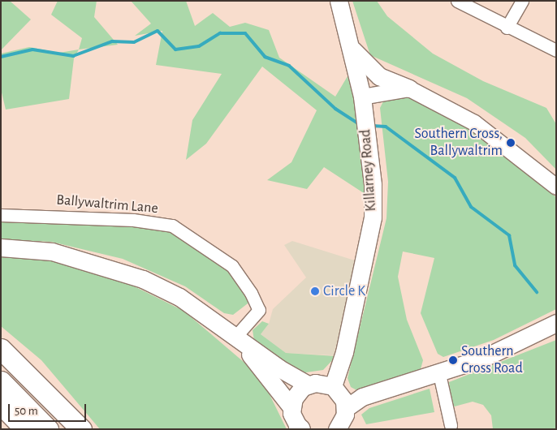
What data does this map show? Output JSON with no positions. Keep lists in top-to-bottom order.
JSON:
{
  "streets": {
    "main road": ["Killarney Road"],
    "street": ["Ballywaltrim Lane"]
  },
  "places": ["Southern Cross, Ballywaltrim", "Circle K", "Southern Cross Road"],
  "scale_bar": "50 m"
}
